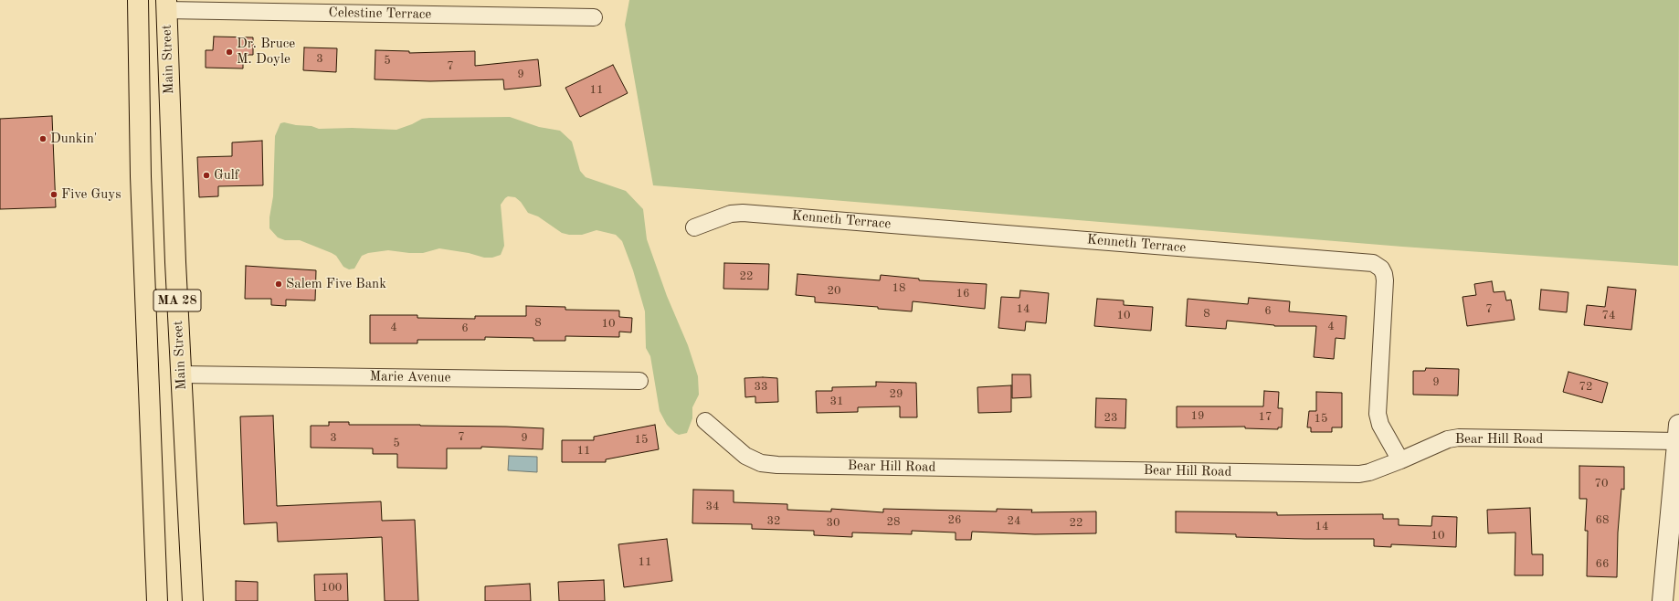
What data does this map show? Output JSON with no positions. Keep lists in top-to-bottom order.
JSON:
{
  "streets": {
    "main road": ["Main Street", "MA 28"],
    "street": [
      "Celestine Terrace",
      "Kenneth Terrace",
      "Marie Avenue",
      "Bear Hill Road"
    ]
  },
  "crossings": [
    ["Celestine Terrace", "Main Street"],
    ["Main Street", "Marie Avenue"],
    ["Kenneth Terrace", "Bear Hill Road"]
  ],
  "places": [
    "Dr. Bruce M. Doyle",
    "Dunkin'",
    "Gulf",
    "Five Guys",
    "Salem Five Bank"
  ],
  "house_numbers": [
    "3",
    "5",
    "7",
    "9",
    "11",
    "22",
    "18",
    "20",
    "16",
    "14",
    "7",
    "6",
    "8",
    "10",
    "74",
    "8",
    "10",
    "4",
    "4",
    "6",
    "9",
    "33",
    "72",
    "29",
    "31",
    "19",
    "17",
    "23",
    "15",
    "7",
    "3",
    "9",
    "15",
    "5",
    "11",
    "70",
    "34",
    "26",
    "68",
    "32",
    "24",
    "28",
    "30",
    "22",
    "14",
    "10",
    "11",
    "66",
    "100"
  ]
}
